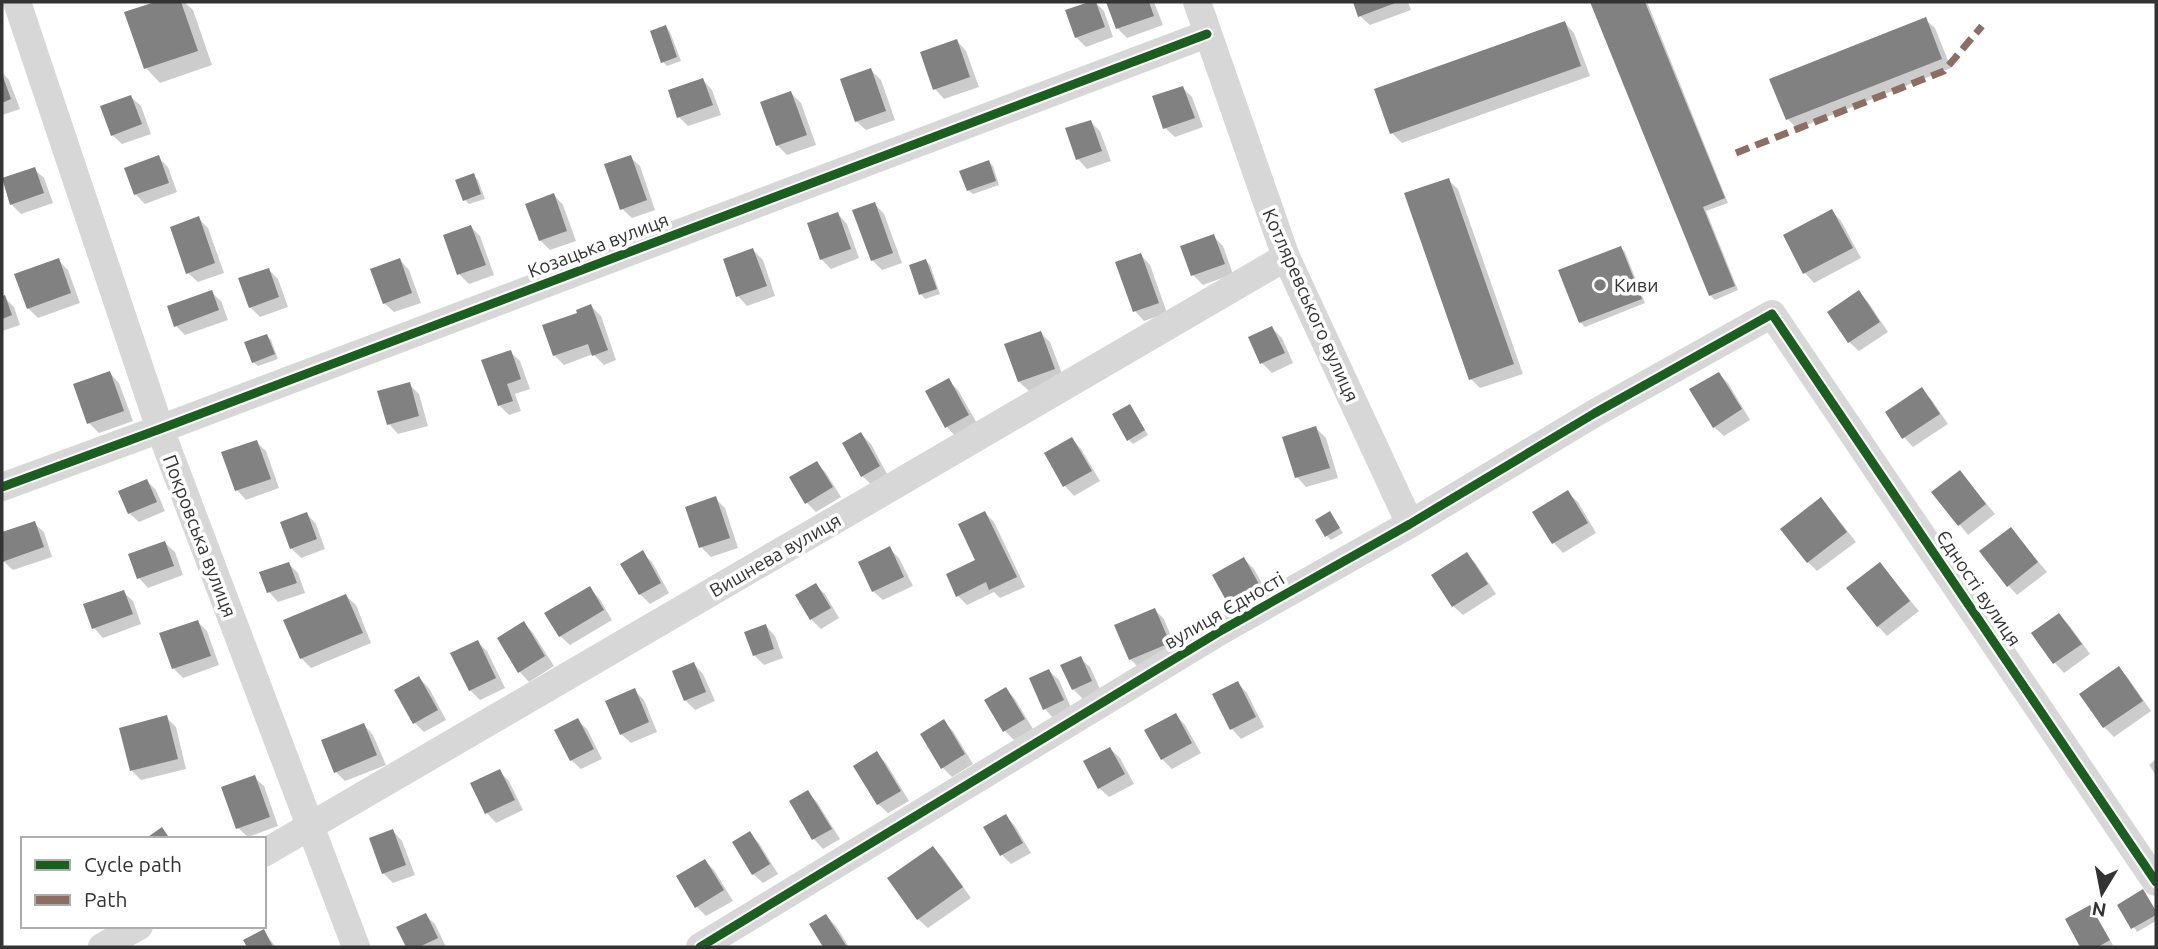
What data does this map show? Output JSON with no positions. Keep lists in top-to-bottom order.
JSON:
{
  "streets": {
    "street": [
      "Козацька вулиця",
      "Котляревського вулиця",
      "Покровська вулиця",
      "Вишнева вулиця",
      "Єдності вулиця",
      "вулиця Єдності"
    ]
  },
  "crossings": [
    ["Козацька вулиця", "Котляревського вулиця"],
    ["Козацька вулиця", "Покровська вулиця"],
    ["Котляревського вулиця", "Вишнева вулиця"],
    ["Котляревського вулиця", "вулиця Єдності"],
    ["Покровська вулиця", "Вишнева вулиця"],
    ["Єдності вулиця", "вулиця Єдності"]
  ],
  "places": ["Киви"],
  "legend": ["Cycle path", "Path"],
  "north": "bottom"
}
